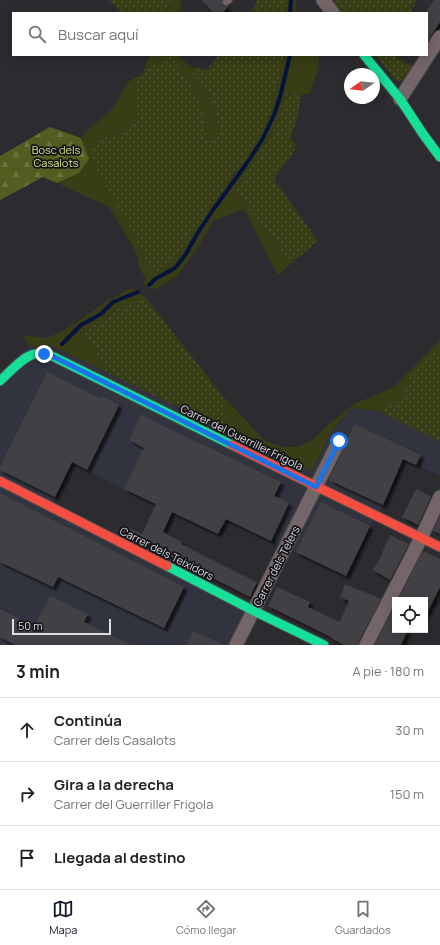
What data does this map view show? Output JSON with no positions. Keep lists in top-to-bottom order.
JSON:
{
  "streets": {
    "street": ["Carrer del Guerriller Frigola", "Carrer dels Teixidors", "Carrer dels Telers"]
  },
  "crossings": [
    ["Carrer del Guerriller Frigola", "Carrer dels Telers"],
    ["Carrer dels Teixidors", "Carrer dels Telers"]
  ],
  "parks": ["Bosc dels Casalots"],
  "scale_bar": "50 m",
  "north": "left",
  "page": {
    "search": "Buscar aquí",
    "scale": "50 m",
    "heading": ["3 min", "A pie · 180 m"],
    "list": [
      ["Continúa", "Carrer dels Casalots", "30 m"],
      ["Gira a la derecha", "Carrer del Guerriller Frigola", "150 m"],
      "Llegada al destino"
    ],
    "nav": ["Mapa", "Cómo llegar", "Guardados"]
  }
}
